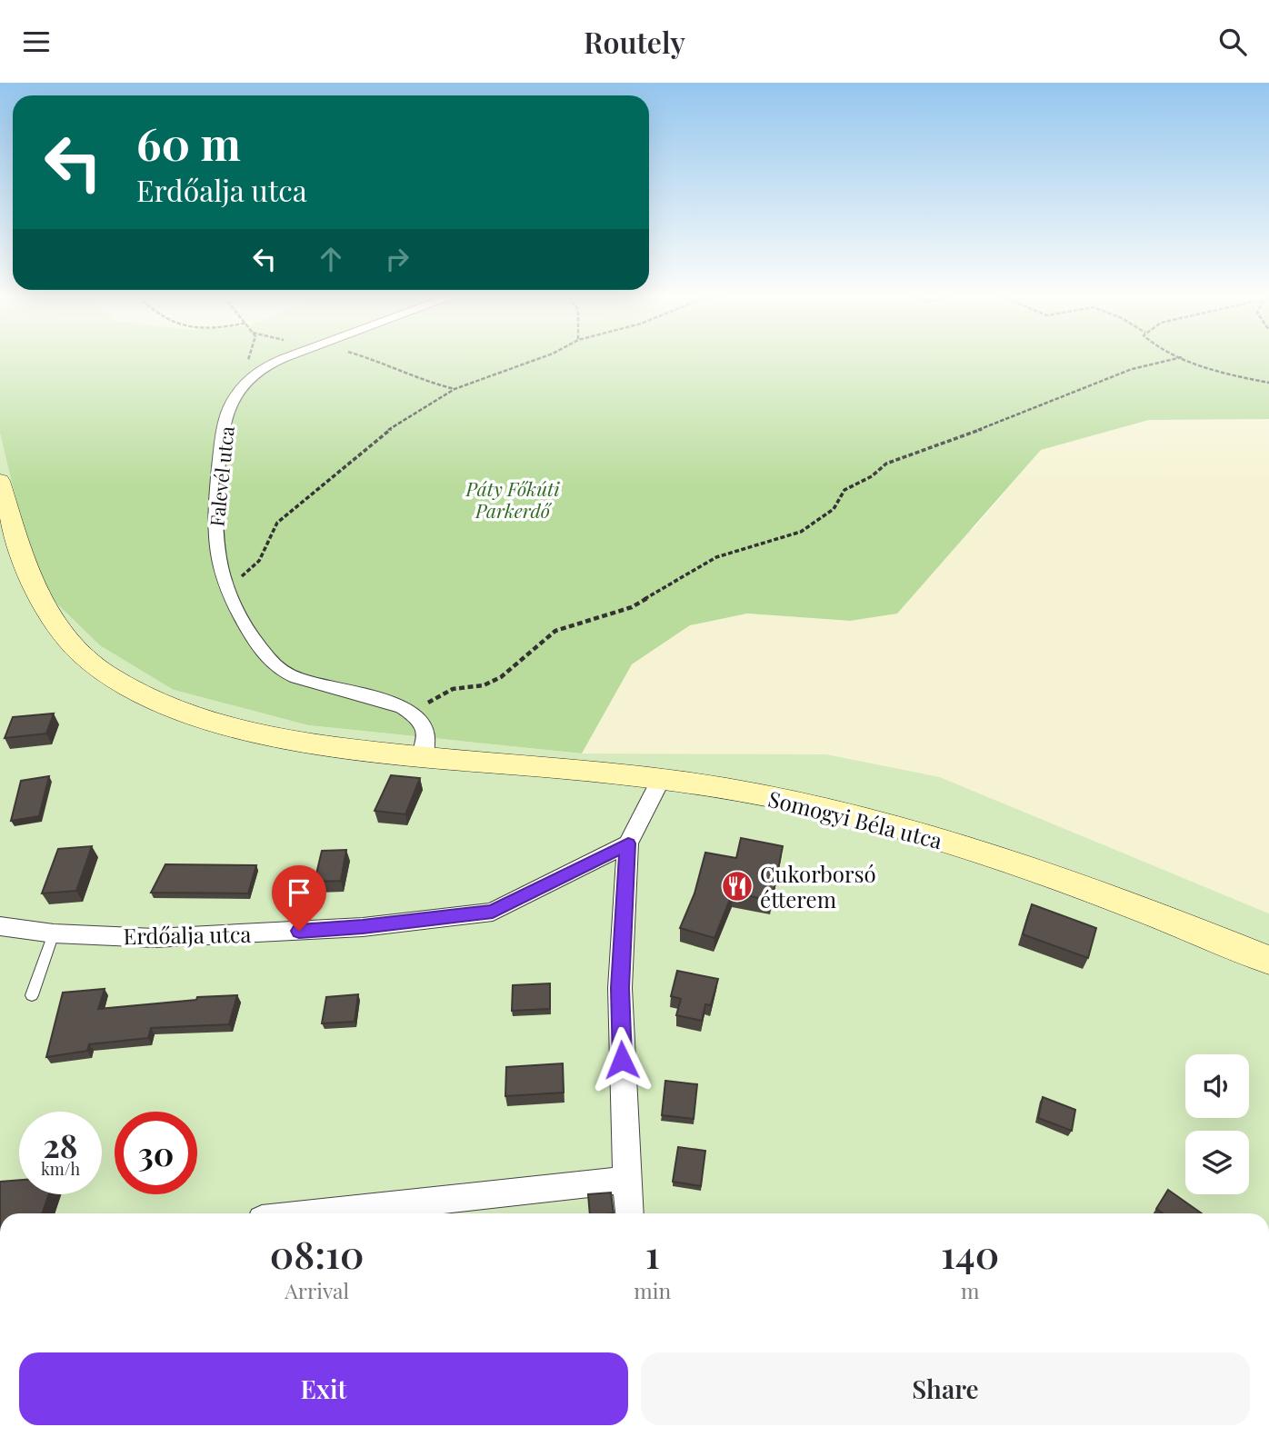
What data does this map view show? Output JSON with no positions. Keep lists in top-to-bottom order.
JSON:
{
  "streets": {
    "main road": ["Somogyi Béla utca"],
    "street": ["Falevél utca", "Erdőalja utca"]
  },
  "parks": ["Páty Főkúti Parkerdő"],
  "places": {
    "restaurant": ["Cukorborsó étterem"]
  },
  "page": {
    "header": "Routely",
    "turn": ["60 m", "Erdőalja utca"],
    "speed": "28 km/h",
    "limit": "30",
    "eta": [
      "08:10",
      "Arrival",
      "1",
      "min",
      "140",
      "m"
    ],
    "buttons": ["Exit", "Share"]
  }
}
